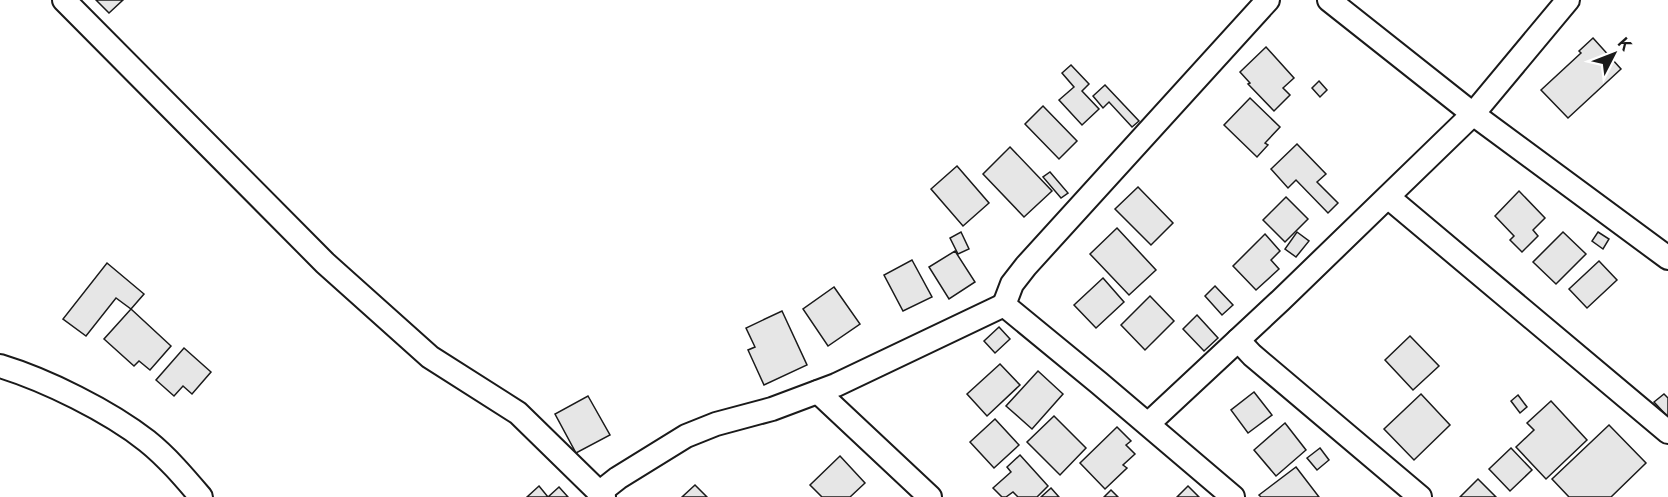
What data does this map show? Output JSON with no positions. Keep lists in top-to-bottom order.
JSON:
{
  "north": "top right"
}
